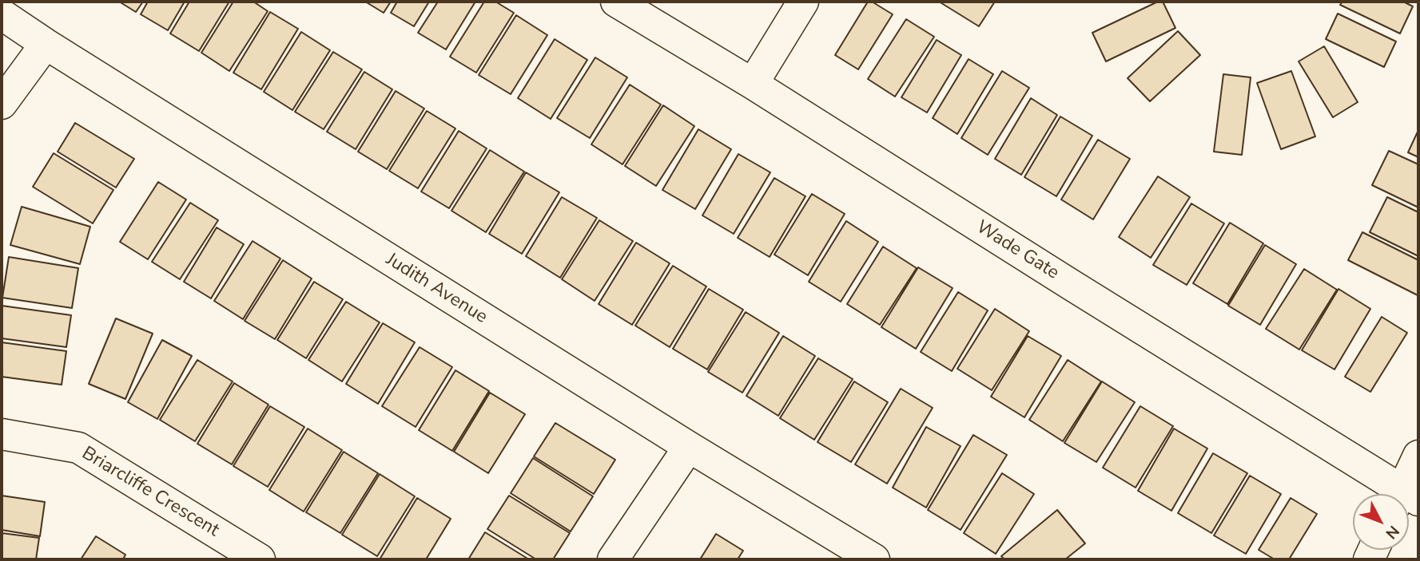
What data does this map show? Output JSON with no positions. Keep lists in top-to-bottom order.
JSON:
{
  "streets": {
    "street": ["Wade Gate", "Judith Avenue", "Briarcliffe Crescent"]
  },
  "north": "bottom right"
}
